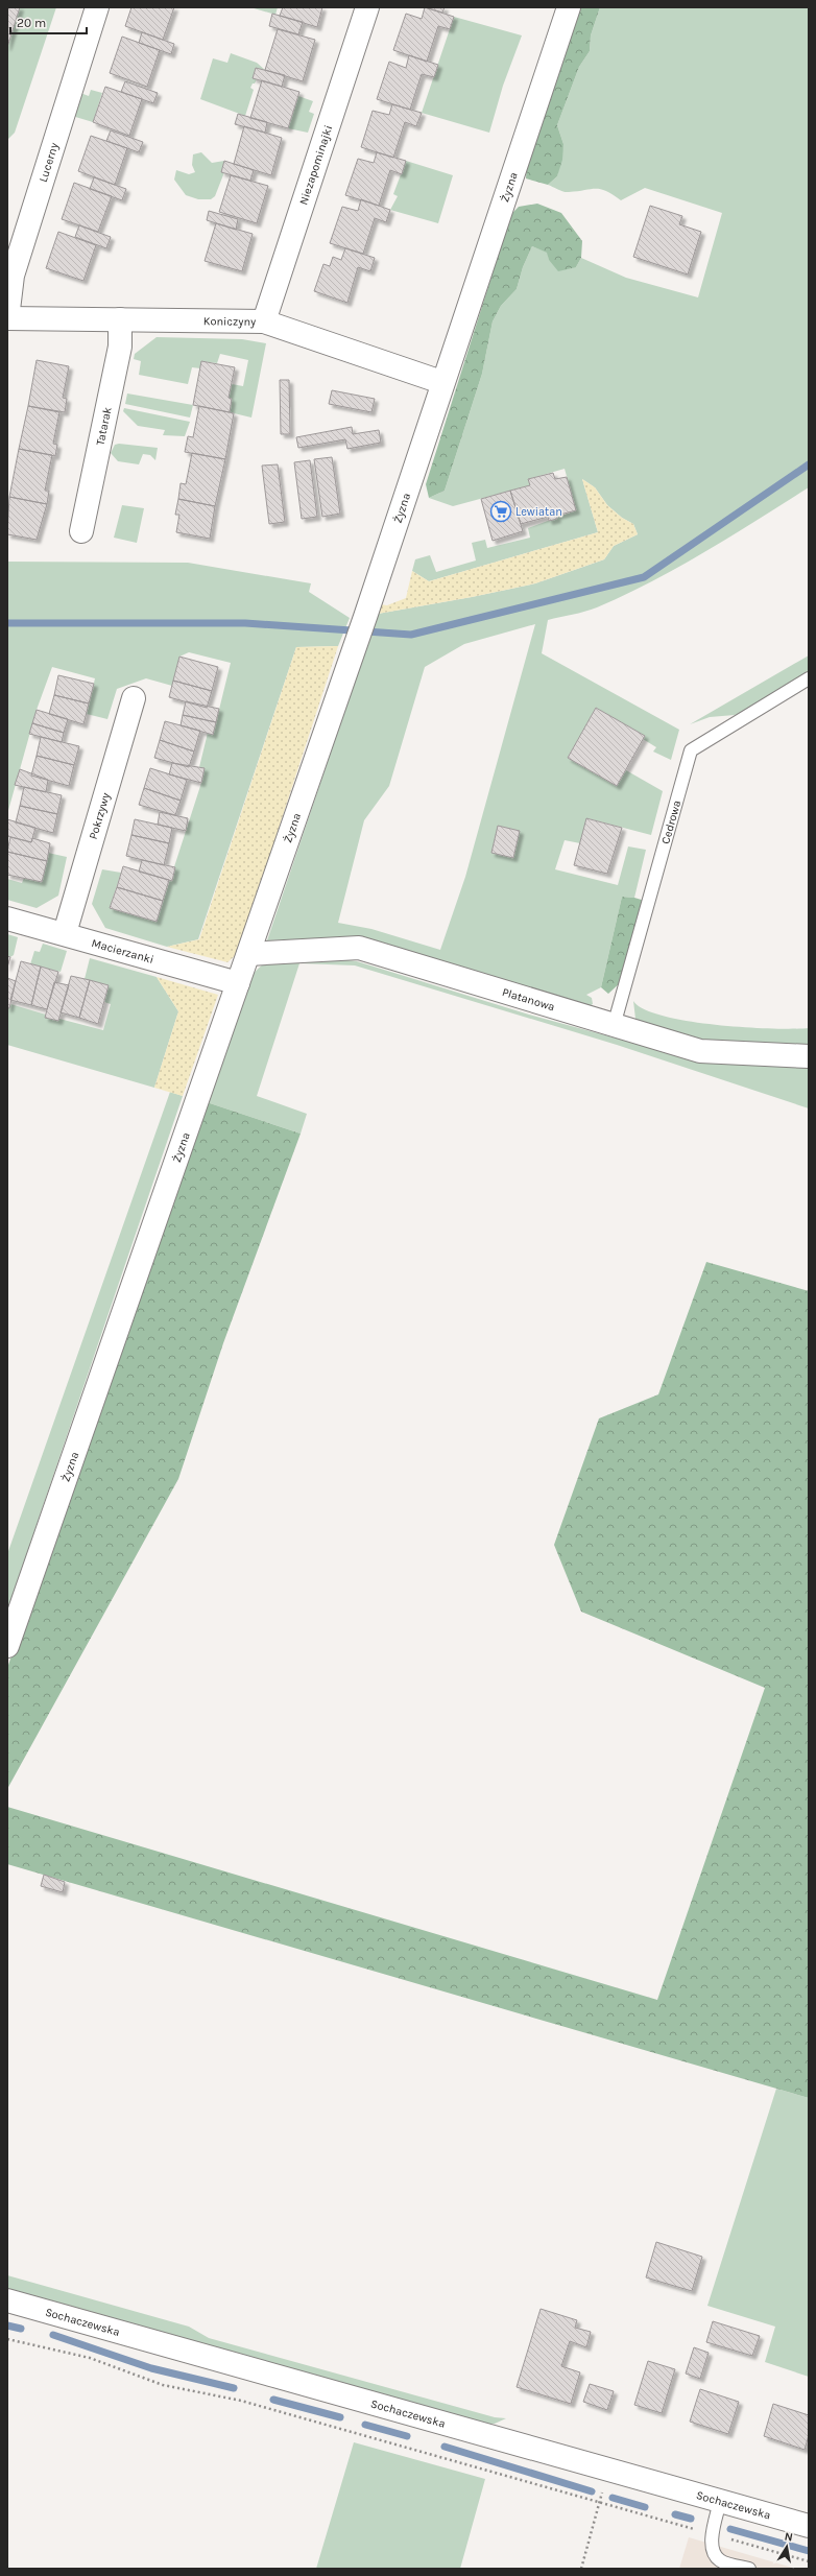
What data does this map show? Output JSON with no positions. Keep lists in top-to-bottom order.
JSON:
{
  "streets": {
    "street": [
      "Lucerny",
      "Niezapominajki",
      "Żyzna",
      "Koniczyny",
      "Tatarak",
      "Pokrzywy",
      "Macierzanki",
      "Platanowa",
      "Sochaczewska"
    ],
    "lane": ["Cedrowa"]
  },
  "crossings": [
    ["Lucerny", "Koniczyny"],
    ["Niezapominajki", "Koniczyny"],
    ["Żyzna", "Koniczyny"],
    ["Żyzna", "Macierzanki"],
    ["Żyzna", "Platanowa"],
    ["Koniczyny", "Tatarak"],
    ["Pokrzywy", "Macierzanki"],
    ["Cedrowa", "Platanowa"]
  ],
  "places": {
    "supermarket": ["Lewiatan"]
  },
  "scale_bar": "20 m",
  "north": "top"
}
